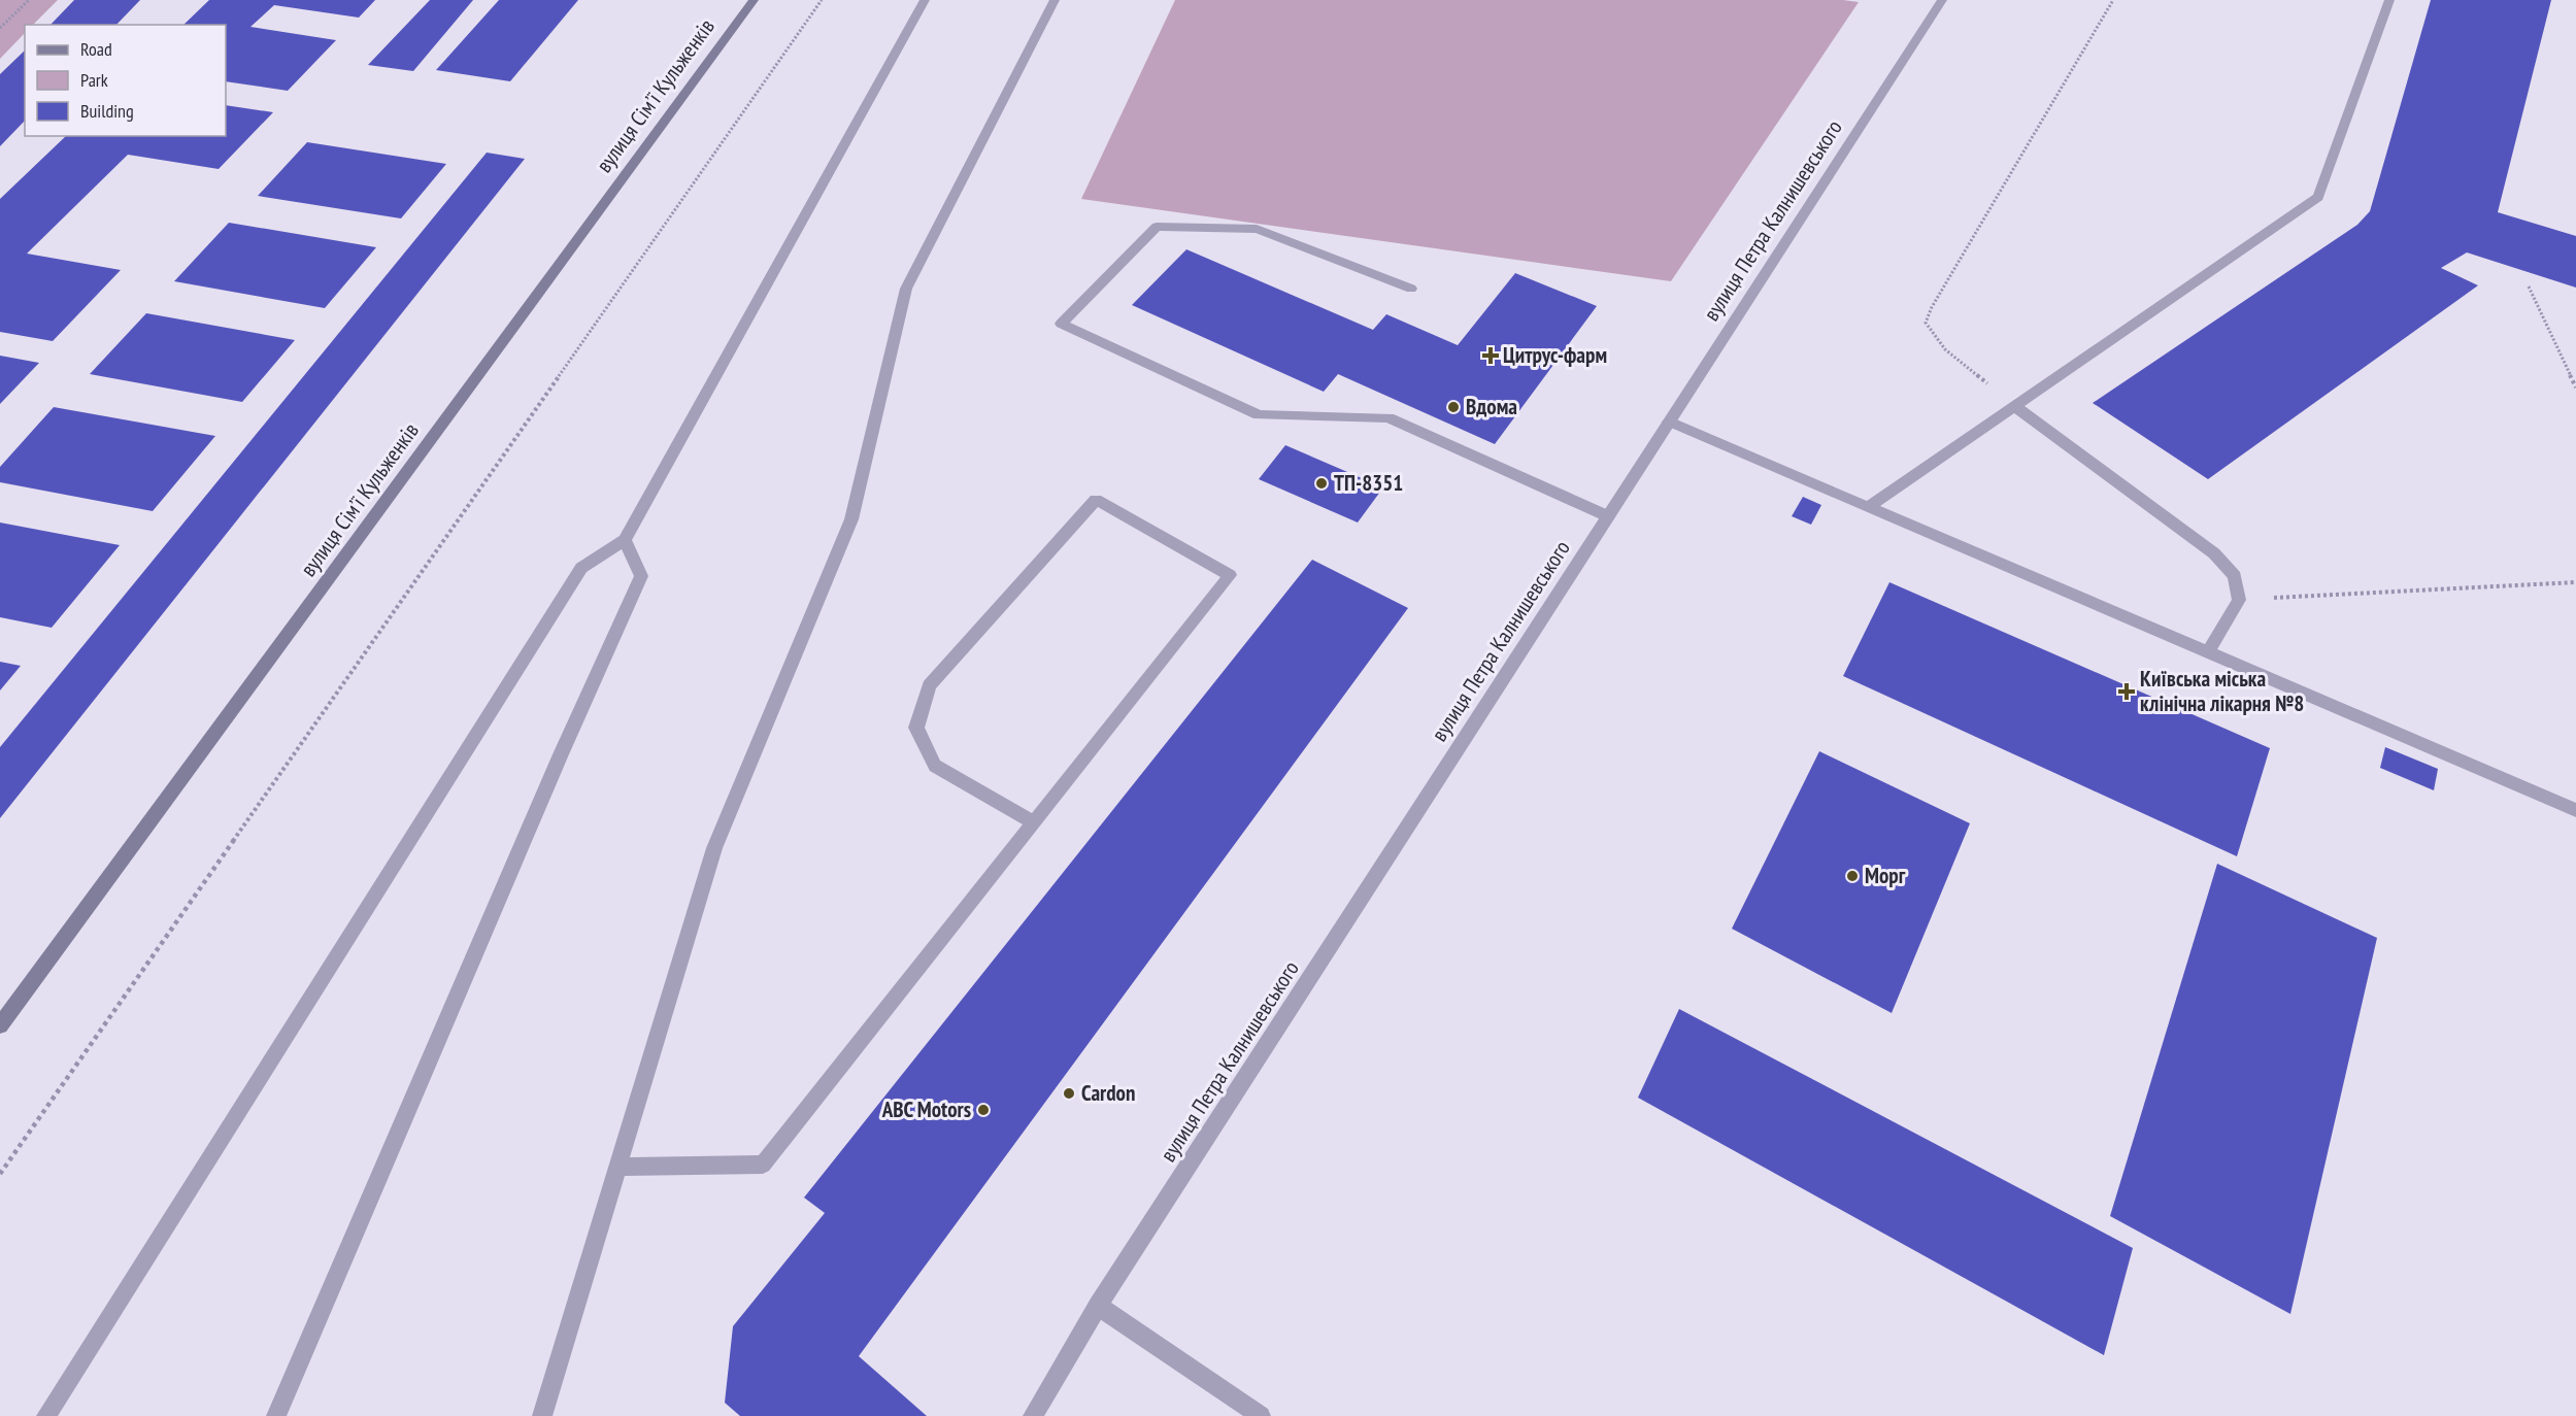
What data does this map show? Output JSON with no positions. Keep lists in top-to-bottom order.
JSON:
{
  "streets": {
    "main road": ["вулиця Сімʼї Кульженків"],
    "street": ["вулиця Петра Калнишевського"]
  },
  "places": {
    "health": ["Цитрус-фарм", "Київська міська клінічна лікарня №8"],
    "other": [
      "Вдома",
      "ТП-8351",
      "Морг",
      "Cardon",
      "ABC Motors"
    ]
  },
  "legend": ["Road", "Park", "Building"]
}
